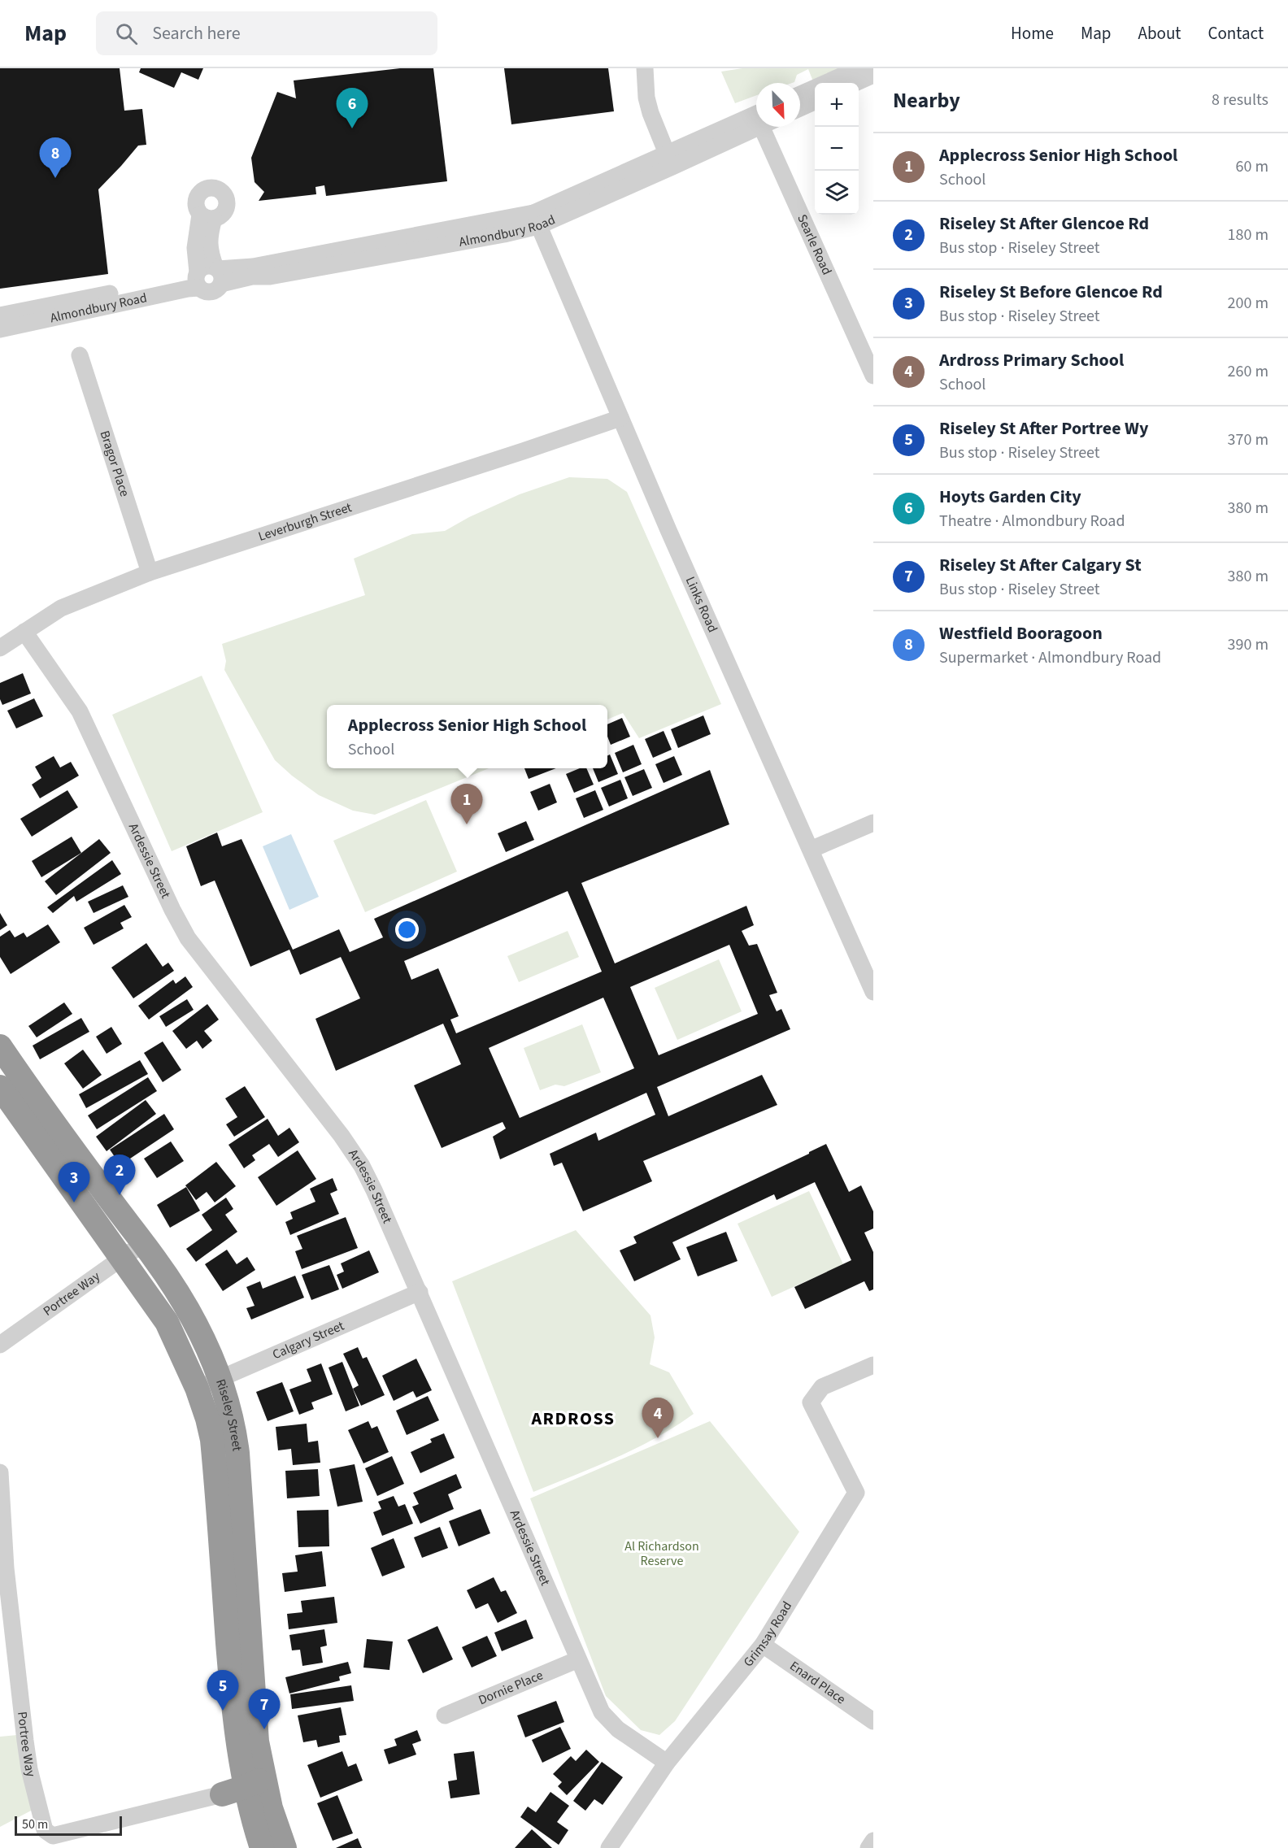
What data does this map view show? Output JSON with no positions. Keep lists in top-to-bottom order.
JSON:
{
  "streets": {
    "highway": ["Riseley Street"],
    "street": [
      "Almondbury Road",
      "Searle Road",
      "Bragor Place",
      "Leverburgh Street",
      "Links Road",
      "Ardessie Street",
      "Portree Way",
      "Calgary Street",
      "Grimsay Road",
      "Enard Place",
      "Dornie Place"
    ]
  },
  "crossings": [
    ["Almondbury Road", "Links Road"],
    ["Bragor Place", "Leverburgh Street"],
    ["Leverburgh Street", "Links Road"],
    ["Leverburgh Street", "Ardessie Street"],
    ["Ardessie Street", "Calgary Street"],
    ["Ardessie Street", "Grimsay Road"],
    ["Ardessie Street", "Dornie Place"],
    ["Portree Way", "Riseley Street"],
    ["Calgary Street", "Riseley Street"],
    ["Grimsay Road", "Enard Place"]
  ],
  "districts": ["ARDROSS"],
  "parks": ["Al Richardson Reserve"],
  "scale_bar": "50 m",
  "north": "bottom right",
  "page": {
    "header": "Map",
    "search": "Search here",
    "nav": [
      "Home",
      "Map",
      "About",
      "Contact"
    ],
    "heading": ["Nearby", "8 results"],
    "map_buttons": ["+", "−"],
    "pins": [
      "6",
      "8",
      "1",
      "2",
      "3",
      "4",
      "5",
      "7"
    ],
    "list": [
      {
        "mark": "1",
        "name": "Applecross Senior High School",
        "note": "School",
        "value": "60 m"
      },
      {
        "mark": "2",
        "name": "Riseley St After Glencoe Rd",
        "note": "Bus stop · Riseley Street",
        "value": "180 m"
      },
      {
        "mark": "3",
        "name": "Riseley St Before Glencoe Rd",
        "note": "Bus stop · Riseley Street",
        "value": "200 m"
      },
      {
        "mark": "4",
        "name": "Ardross Primary School",
        "note": "School",
        "value": "260 m"
      },
      {
        "mark": "5",
        "name": "Riseley St After Portree Wy",
        "note": "Bus stop · Riseley Street",
        "value": "370 m"
      },
      {
        "mark": "6",
        "name": "Hoyts Garden City",
        "note": "Theatre · Almondbury Road",
        "value": "380 m"
      },
      {
        "mark": "7",
        "name": "Riseley St After Calgary St",
        "note": "Bus stop · Riseley Street",
        "value": "380 m"
      },
      {
        "mark": "8",
        "name": "Westfield Booragoon",
        "note": "Supermarket · Almondbury Road",
        "value": "390 m"
      }
    ],
    "popup": ["Applecross Senior High School", "School"],
    "scale": "50 m"
  }
}
